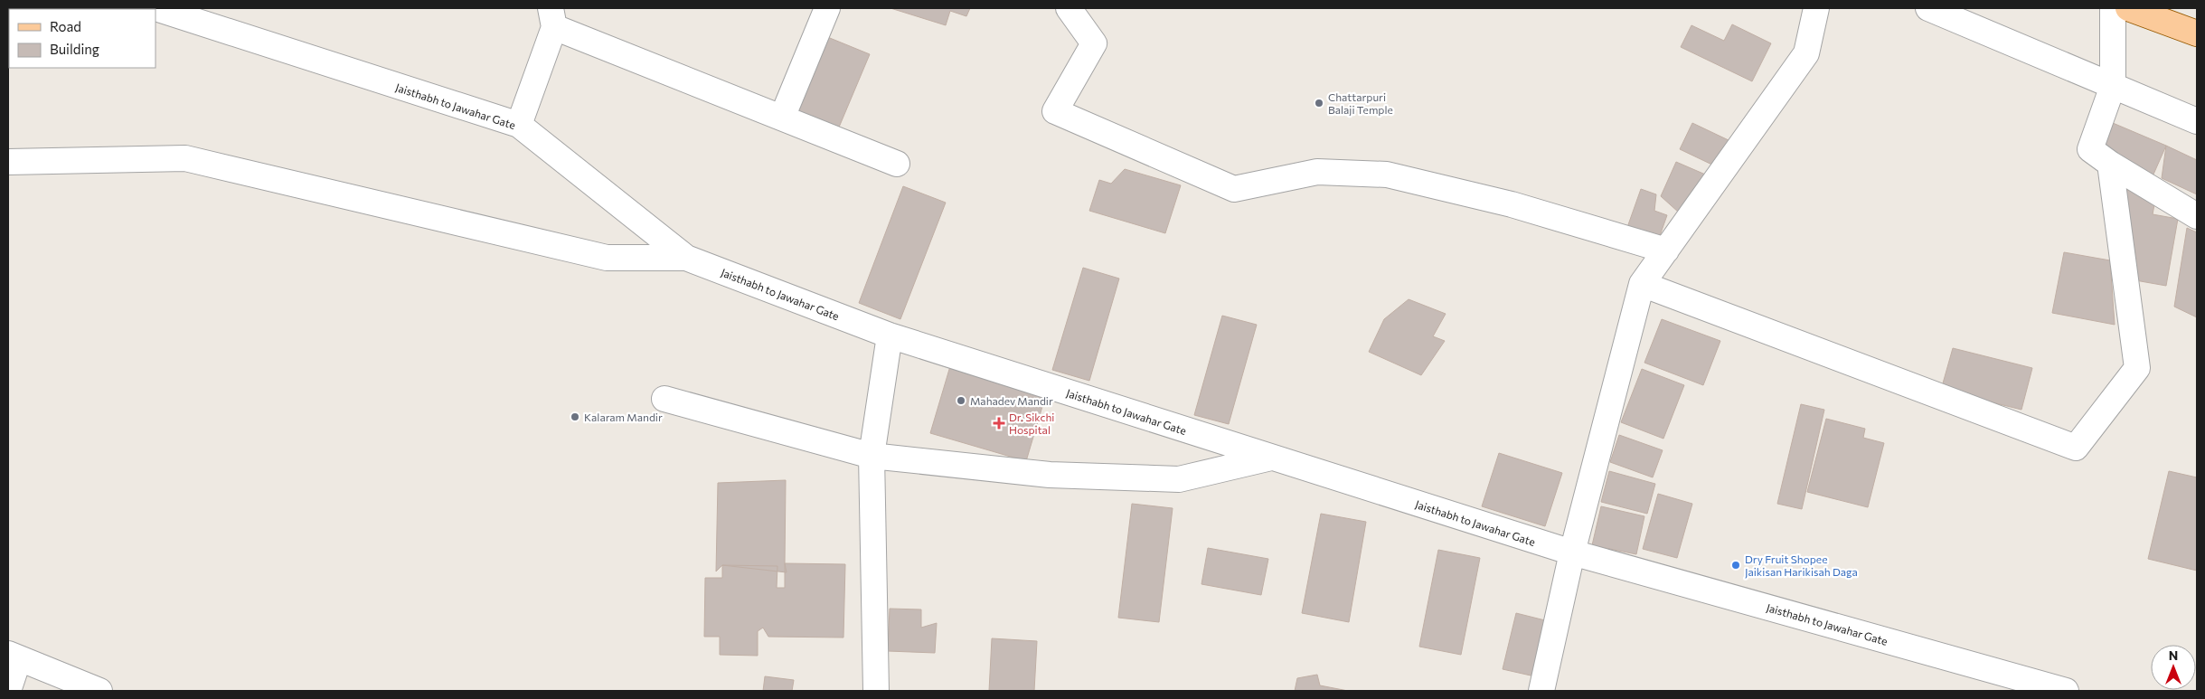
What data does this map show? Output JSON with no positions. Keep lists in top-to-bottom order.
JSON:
{
  "streets": {
    "street": ["Jaisthabh to Jawahar Gate"]
  },
  "places": {
    "other": [
      "Chattarpuri Balaji Temple",
      "Mahadev Mandir",
      "Kalaram Mandir",
      "Dry Fruit Shopee Jaikisan Harikisah Daga"
    ],
    "health": ["Dr. Sikchi Hospital"]
  },
  "legend": ["Road", "Building"],
  "north": "top"
}
